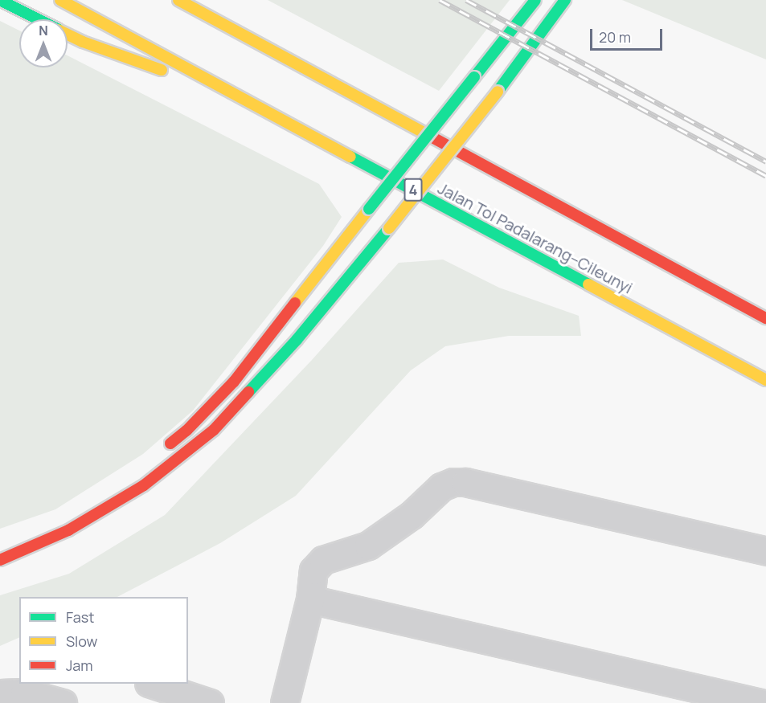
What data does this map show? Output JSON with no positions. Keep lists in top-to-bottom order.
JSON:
{
  "streets": {
    "highway": ["4", "Jalan Tol Padalarang–Cileunyi"]
  },
  "legend": ["Fast", "Slow", "Jam"],
  "scale_bar": "20 m",
  "north": "top"
}
